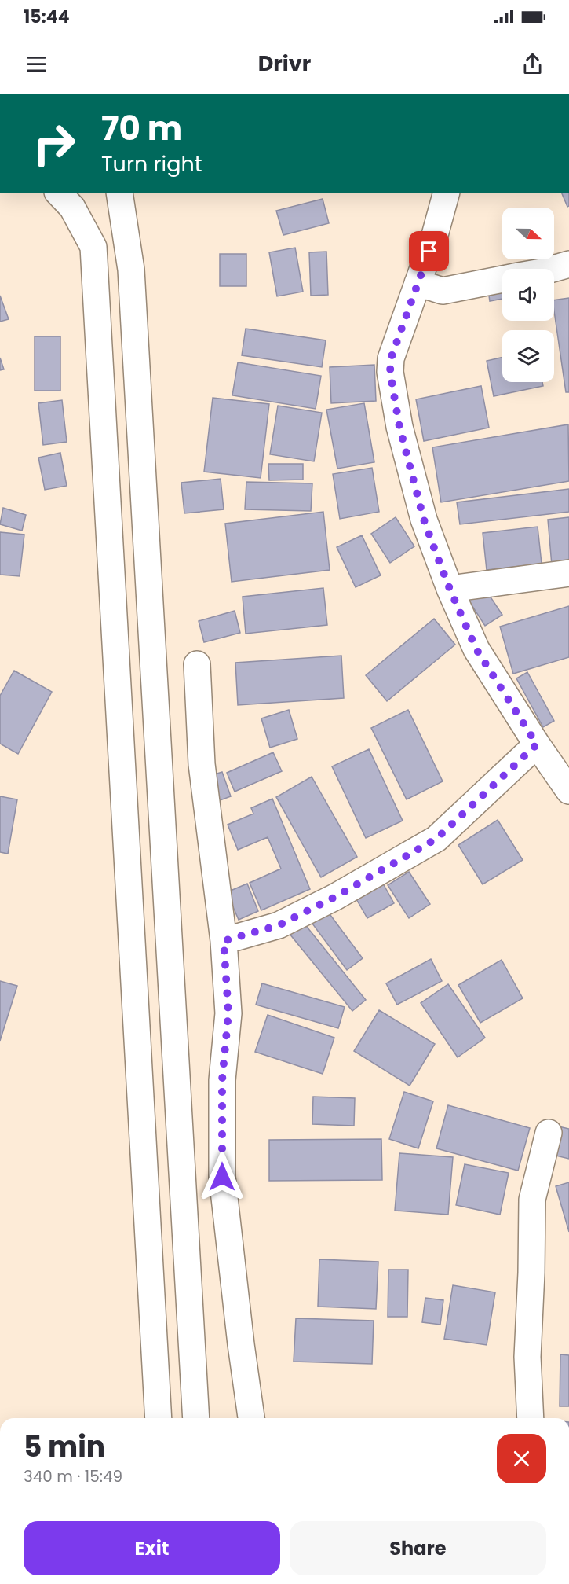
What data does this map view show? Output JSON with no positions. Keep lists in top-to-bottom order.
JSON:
{
  "north": "right",
  "page": {
    "status": "15:44",
    "header": "Drivr",
    "turn": ["70 m", "Turn right"],
    "heading": ["5 min", "340 m · 15:49"],
    "buttons": ["Exit", "Share"]
  }
}
